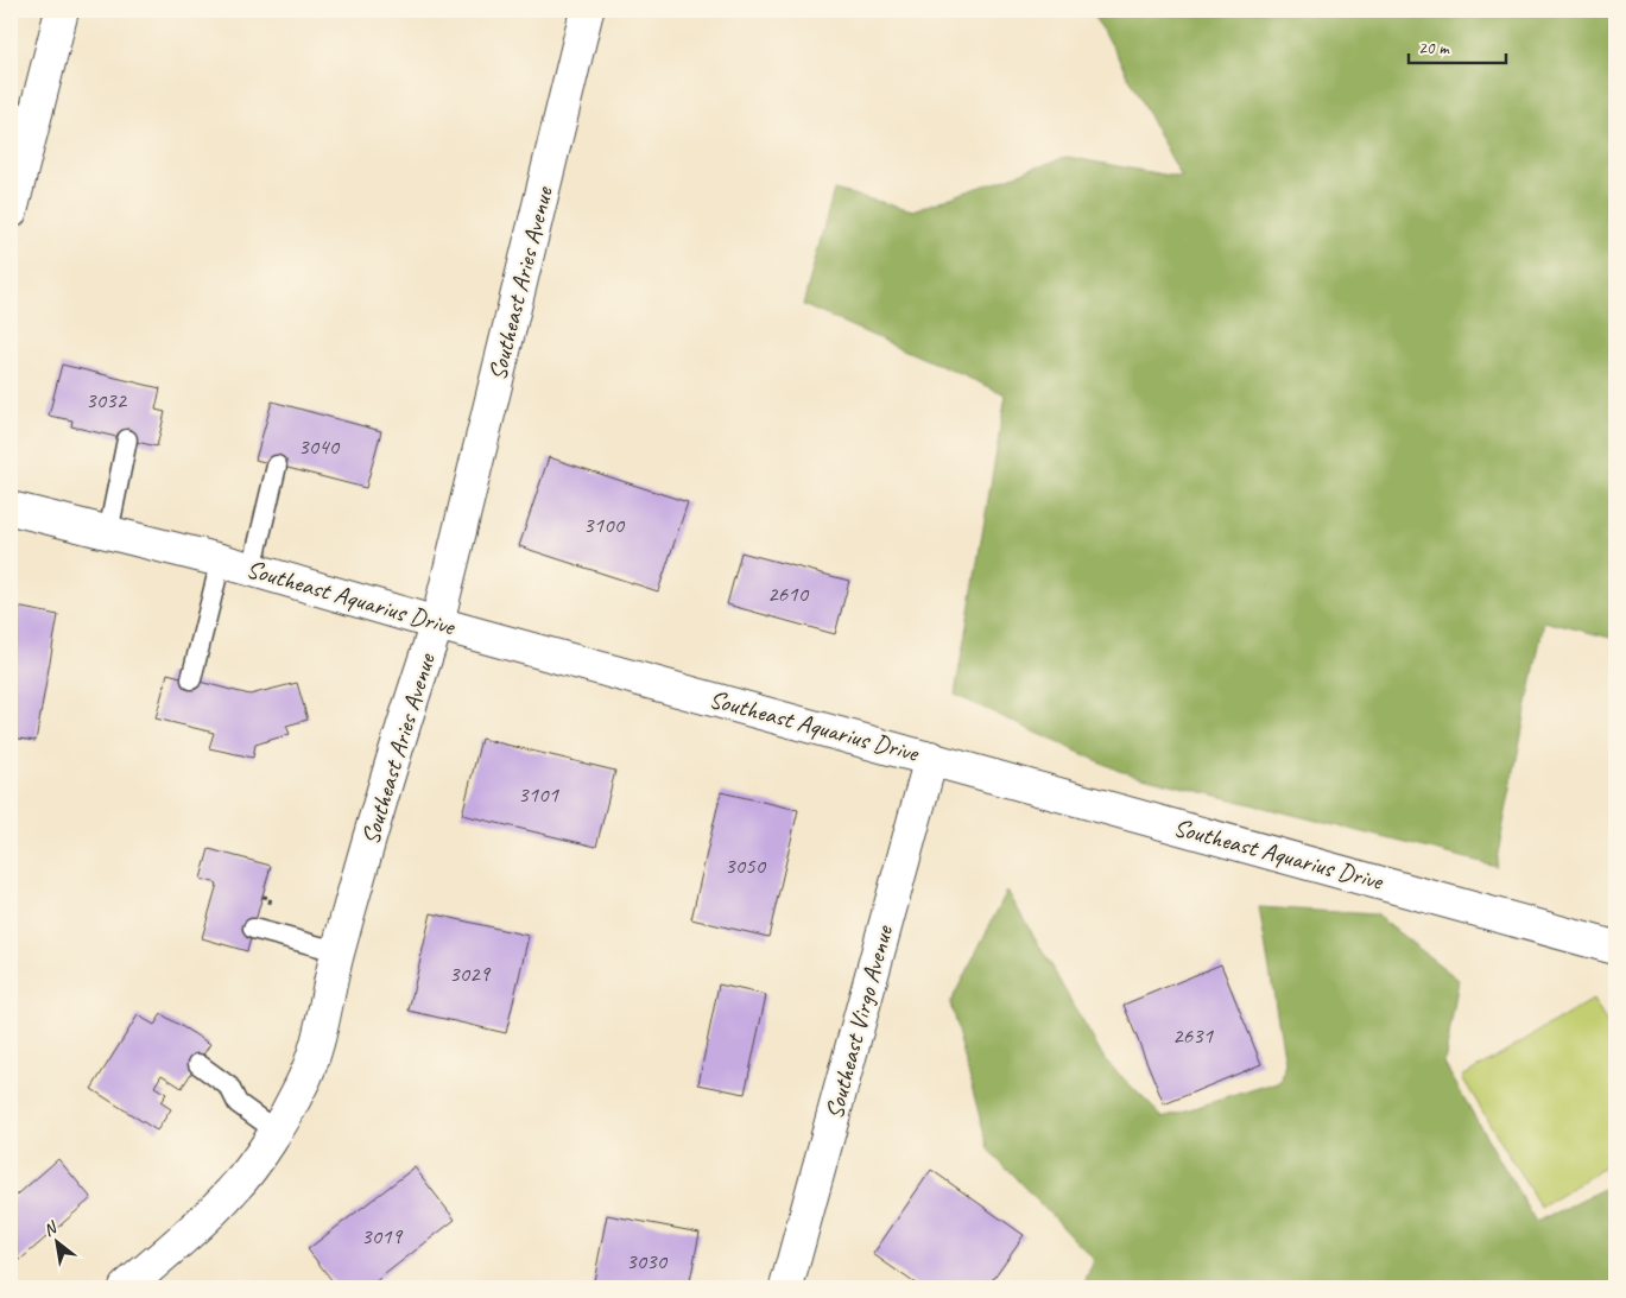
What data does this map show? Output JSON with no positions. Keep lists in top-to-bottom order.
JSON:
{
  "streets": {
    "street": ["Southeast Aries Avenue", "Southeast Aquarius Drive", "Southeast Virgo Avenue"]
  },
  "crossings": [
    ["Southeast Aries Avenue", "Southeast Aquarius Drive"],
    ["Southeast Aquarius Drive", "Southeast Virgo Avenue"]
  ],
  "house_numbers": [
    "3032",
    "3040",
    "3100",
    "2610",
    "3101",
    "3050",
    "3029",
    "2631",
    "3019",
    "3030"
  ],
  "scale_bar": "20 m",
  "north": "top left"
}
